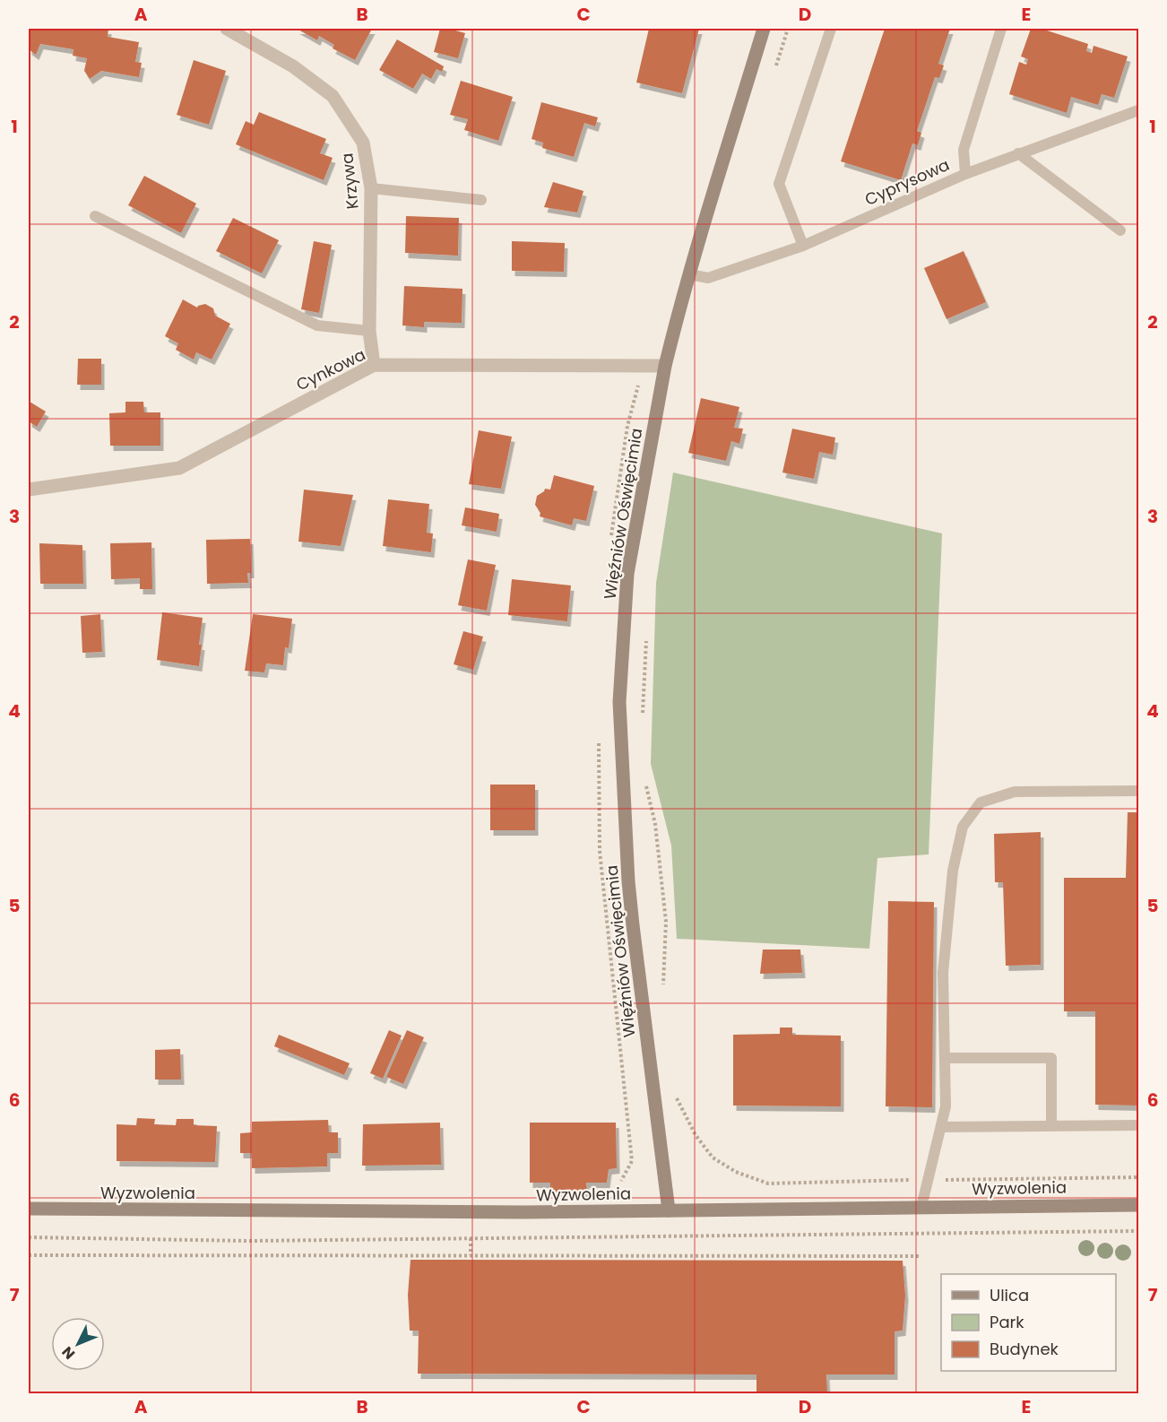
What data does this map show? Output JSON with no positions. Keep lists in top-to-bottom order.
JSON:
{
  "streets": {
    "street": [
      "Krzywa",
      "Cynkowa",
      "Więźniów Oświęcimia",
      "Wyzwolenia"
    ],
    "lane": ["Cyprysowa"]
  },
  "crossings": [
    ["Krzywa", "Cynkowa"],
    ["Cyprysowa", "Więźniów Oświęcimia"],
    ["Cynkowa", "Więźniów Oświęcimia"],
    ["Więźniów Oświęcimia", "Wyzwolenia"]
  ],
  "legend": ["Ulica", "Park", "Budynek"],
  "north": "bottom left",
  "grid": {
    "columns": [
      "A",
      "B",
      "C",
      "D",
      "E"
    ],
    "rows": [
      "1",
      "2",
      "3",
      "4",
      "5",
      "6",
      "7"
    ]
  }
}
